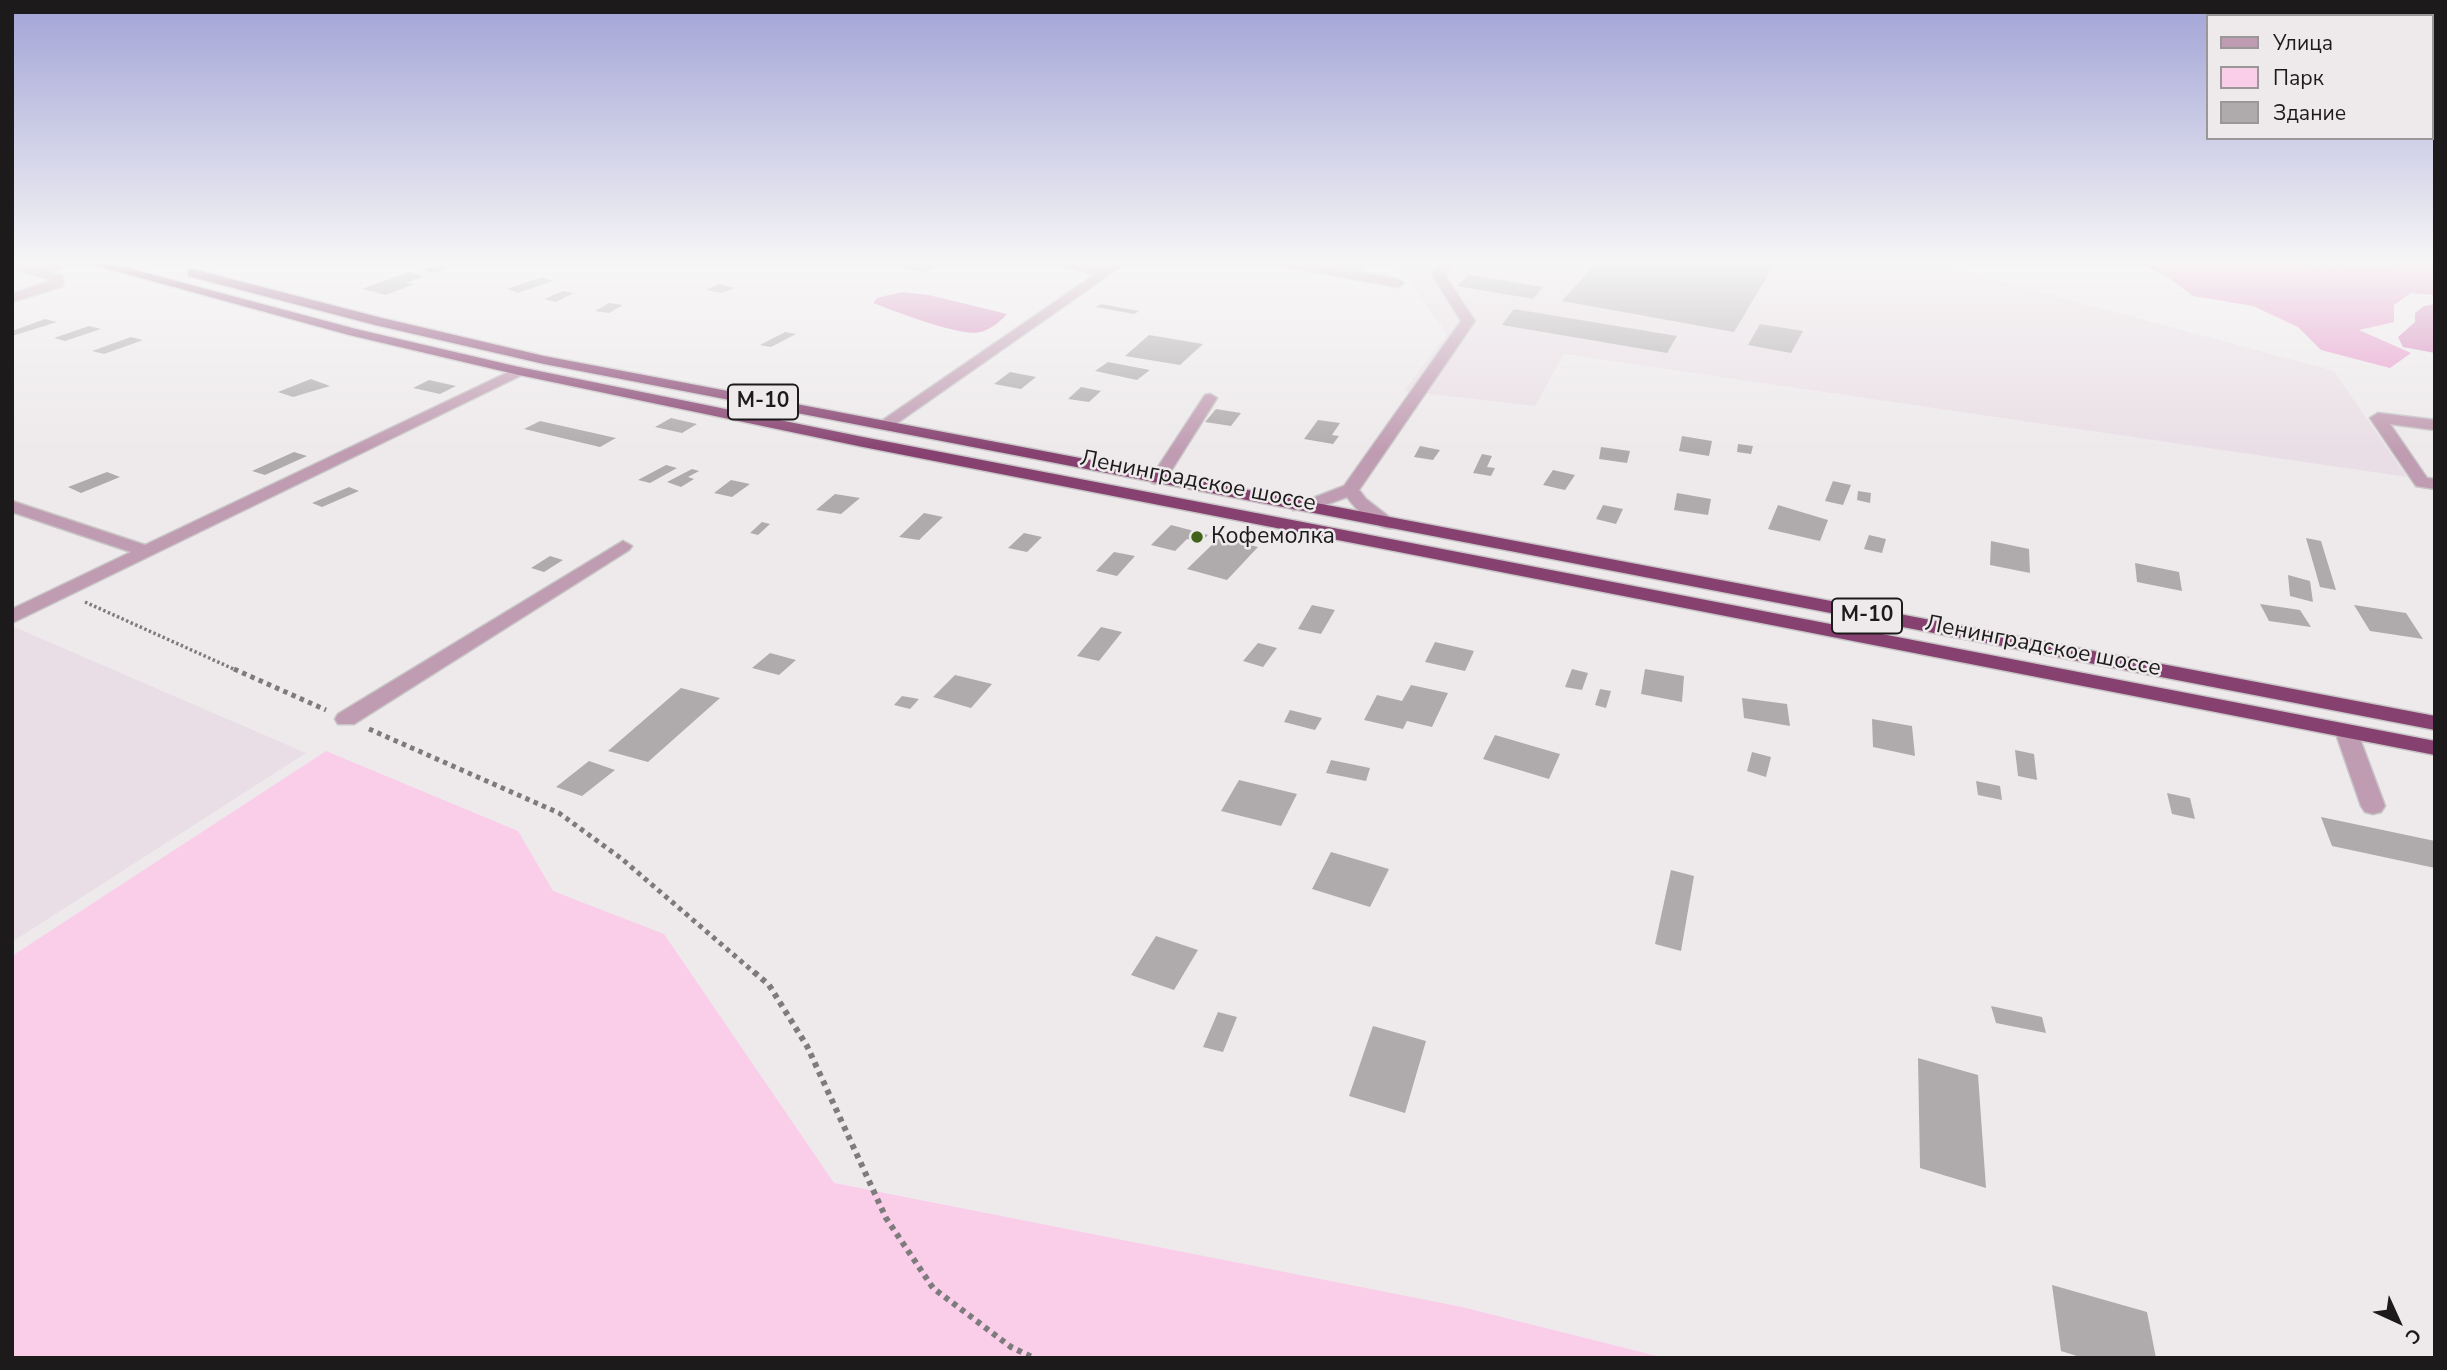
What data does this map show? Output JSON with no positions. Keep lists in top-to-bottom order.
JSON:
{
  "streets": {
    "highway": ["М-10", "Ленинградское шоссе"]
  },
  "places": ["Кофемолка"],
  "legend": ["Улица", "Парк", "Здание"],
  "north": "bottom right"
}
